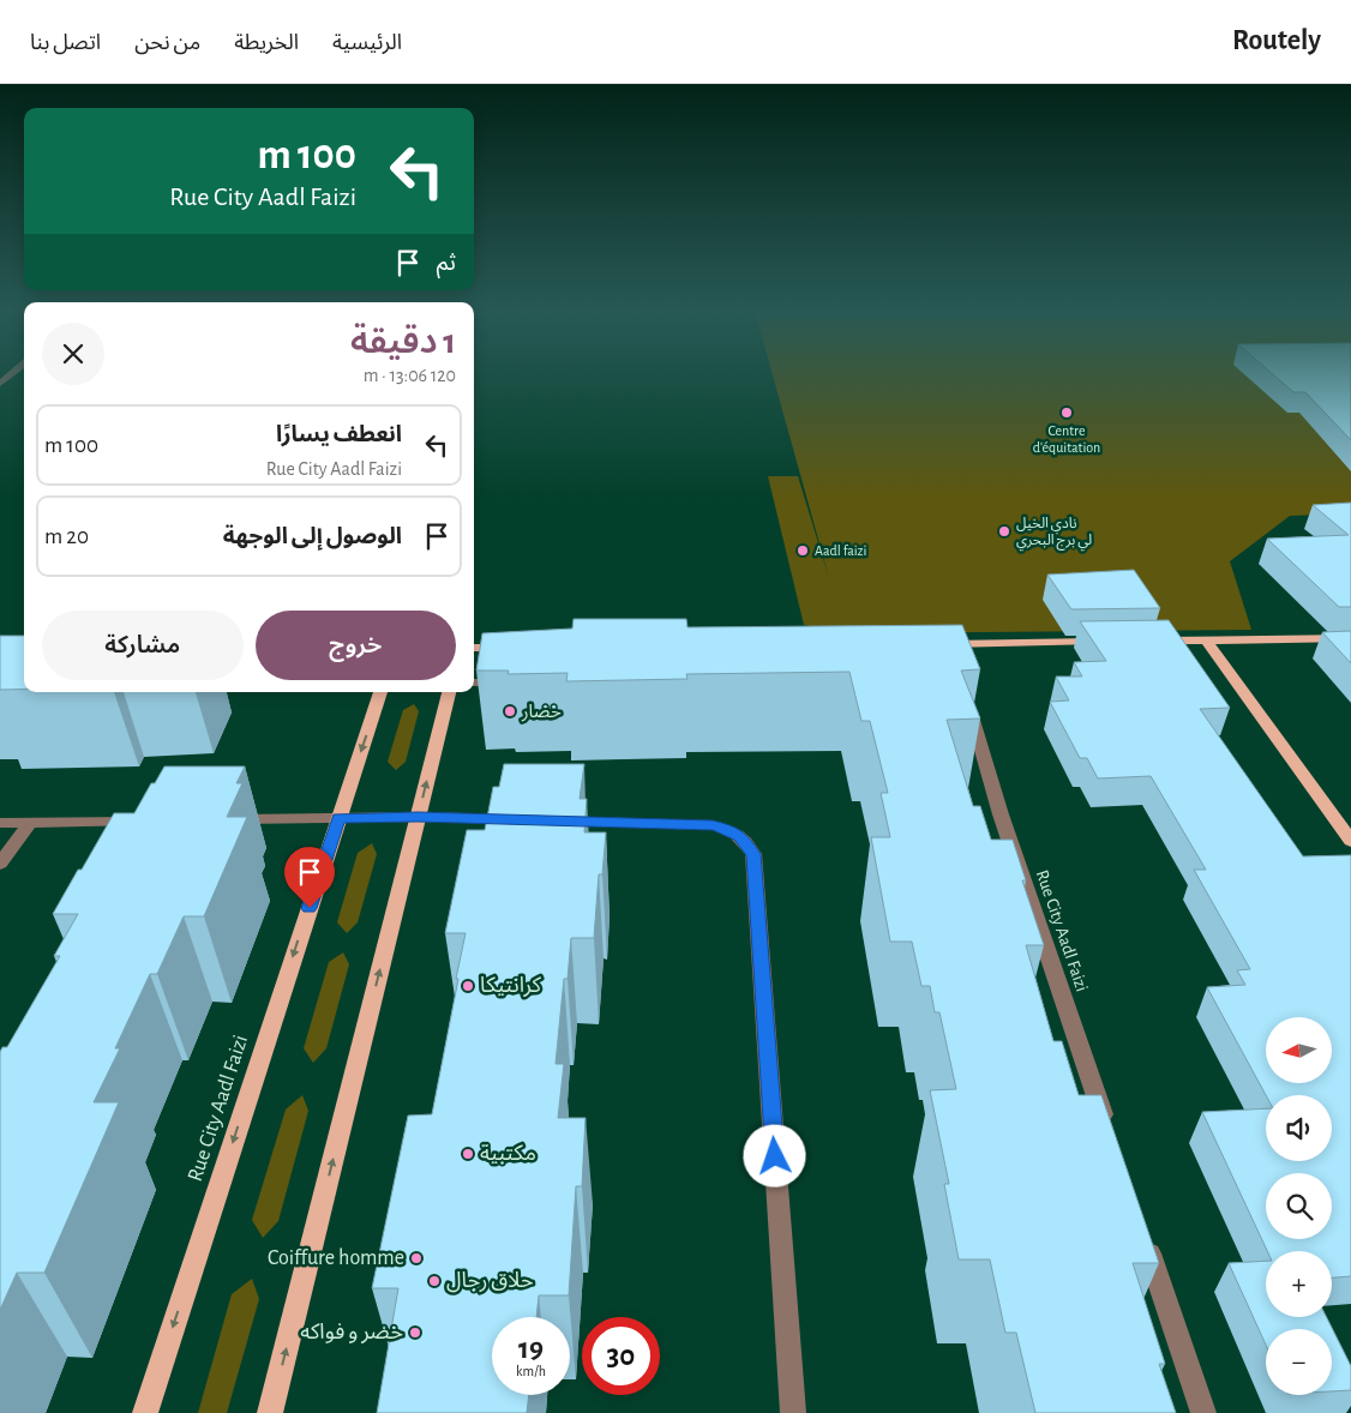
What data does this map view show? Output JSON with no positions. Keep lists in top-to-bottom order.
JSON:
{
  "streets": {
    "main road": ["Rue City Aadl Faizi"]
  },
  "places": [
    "Centre d'équitation",
    "نادي الخيل لي برج البحري",
    "Aadl faizi",
    "خضار",
    "كرانتيكا",
    "مكتبية",
    "Coiffure homme",
    "حلاق رجال",
    "خضر و فواكه"
  ],
  "north": "left",
  "page": {
    "header": "Routely",
    "nav": [
      "الرئيسية",
      "الخريطة",
      "من نحن",
      "اتصل بنا"
    ],
    "turn": ["100 m", "Rue City Aadl Faizi"],
    "then": "ثم",
    "heading": ["1 دقيقة", "120 m · 13:06"],
    "list": [
      {
        "name": "انعطف يسارًا",
        "note": "Rue City Aadl Faizi",
        "value": "100 m"
      },
      {
        "name": "الوصول إلى الوجهة",
        "value": "20 m"
      }
    ],
    "buttons": ["خروج", "مشاركة"],
    "map_buttons": ["+", "−"],
    "speed": "19 km/h",
    "limit": "30"
  }
}
